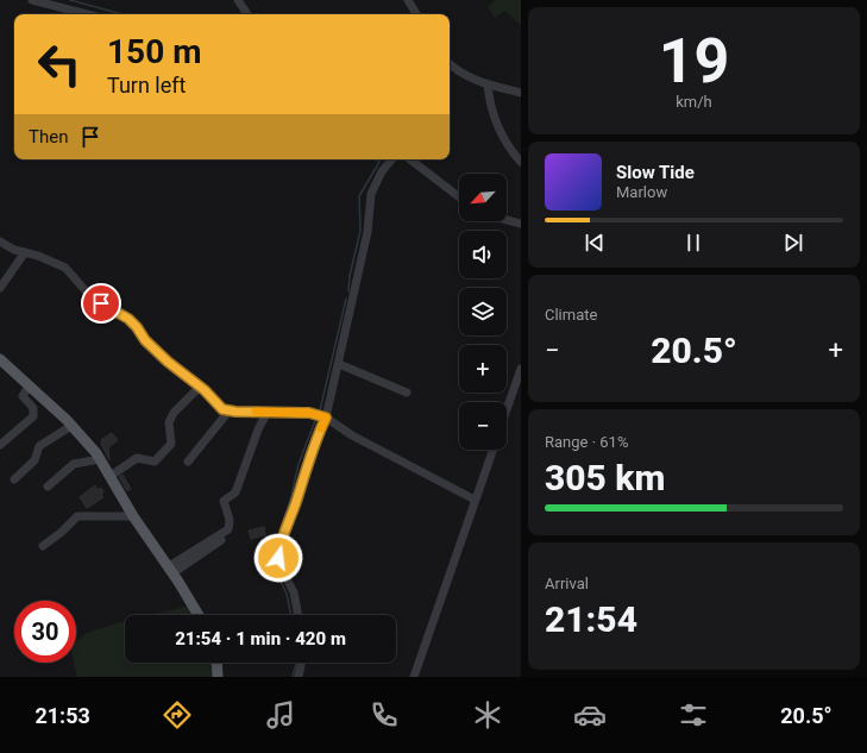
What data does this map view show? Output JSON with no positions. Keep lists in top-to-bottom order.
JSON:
{
  "north": "bottom left",
  "page": {
    "tile": [
      ["19", "km/h"],
      "Climate",
      ["Range · 61%", "305 km"],
      ["Arrival", "21:54"]
    ],
    "turn": ["150 m", "Turn left"],
    "then": "Then",
    "song": ["Slow Tide", "Marlow"],
    "map_buttons": ["+", "−"],
    "heat": ["−", "20.5°", "+"],
    "limit": "30",
    "trip": "21:54 · 1 min · 420 m",
    "tabs": ["21:53", "20.5°"]
  }
}
